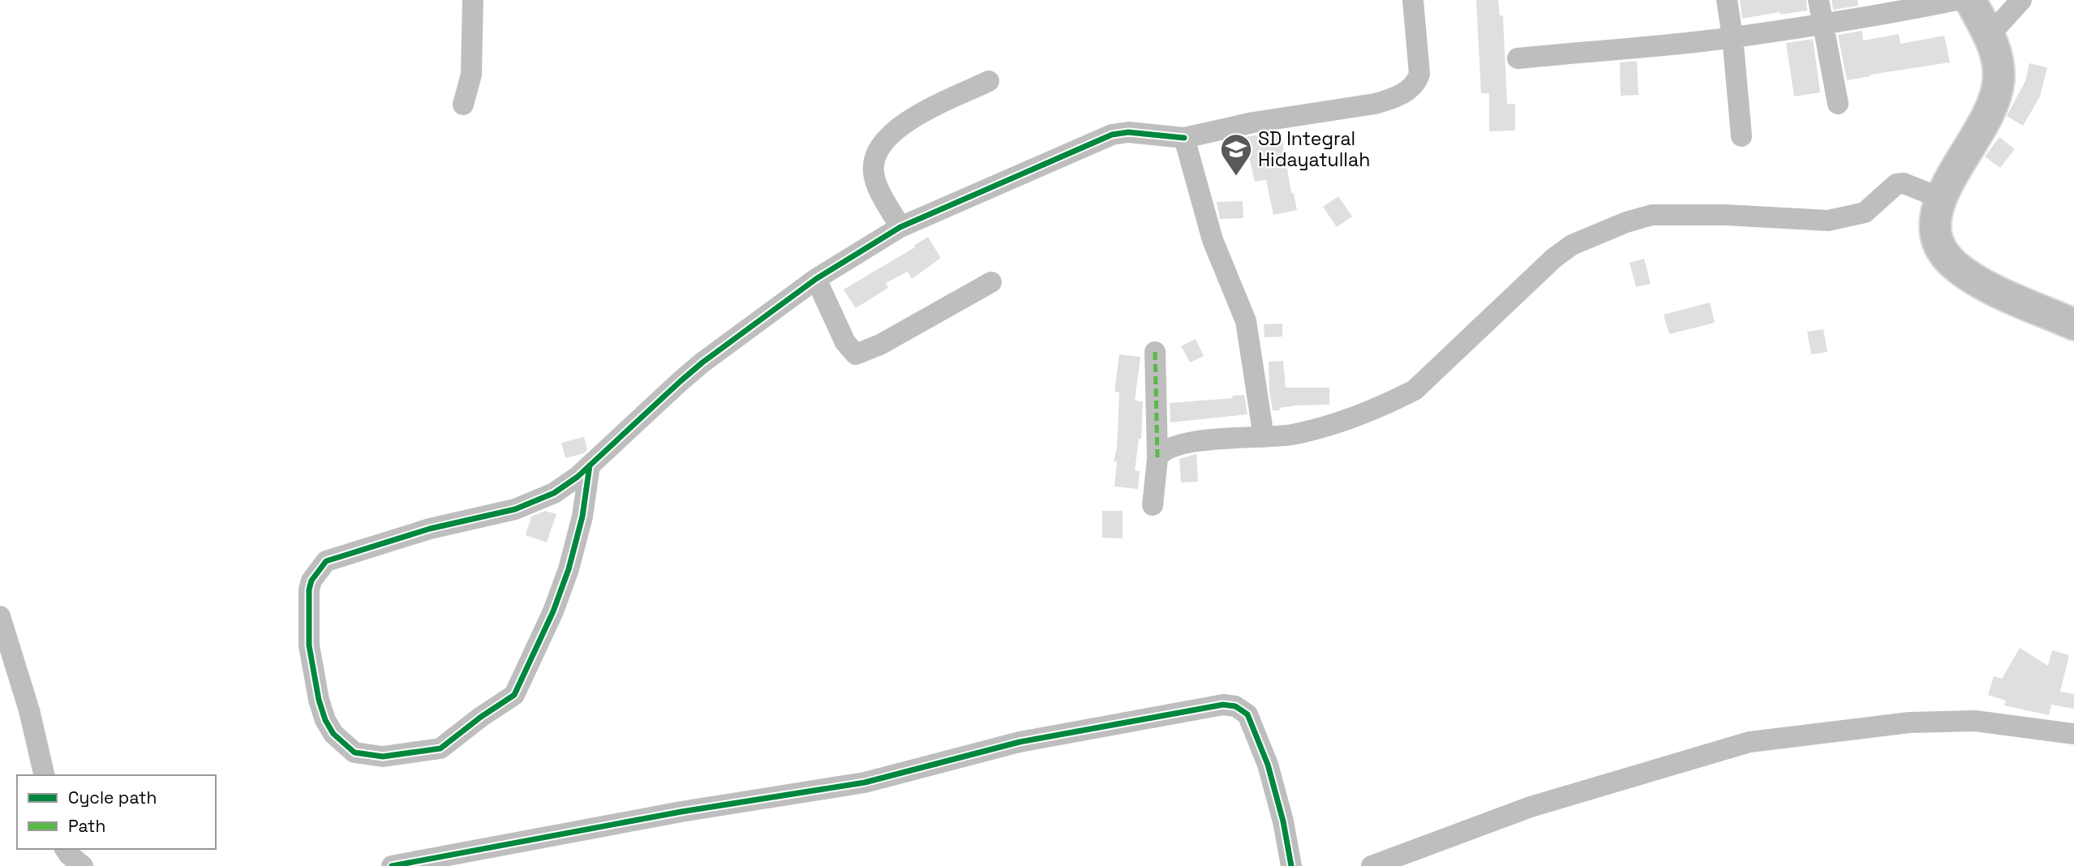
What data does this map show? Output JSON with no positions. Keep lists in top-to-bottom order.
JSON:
{
  "places": {
    "school or university": ["SD Integral Hidayatullah"]
  },
  "legend": ["Cycle path", "Path"]
}
